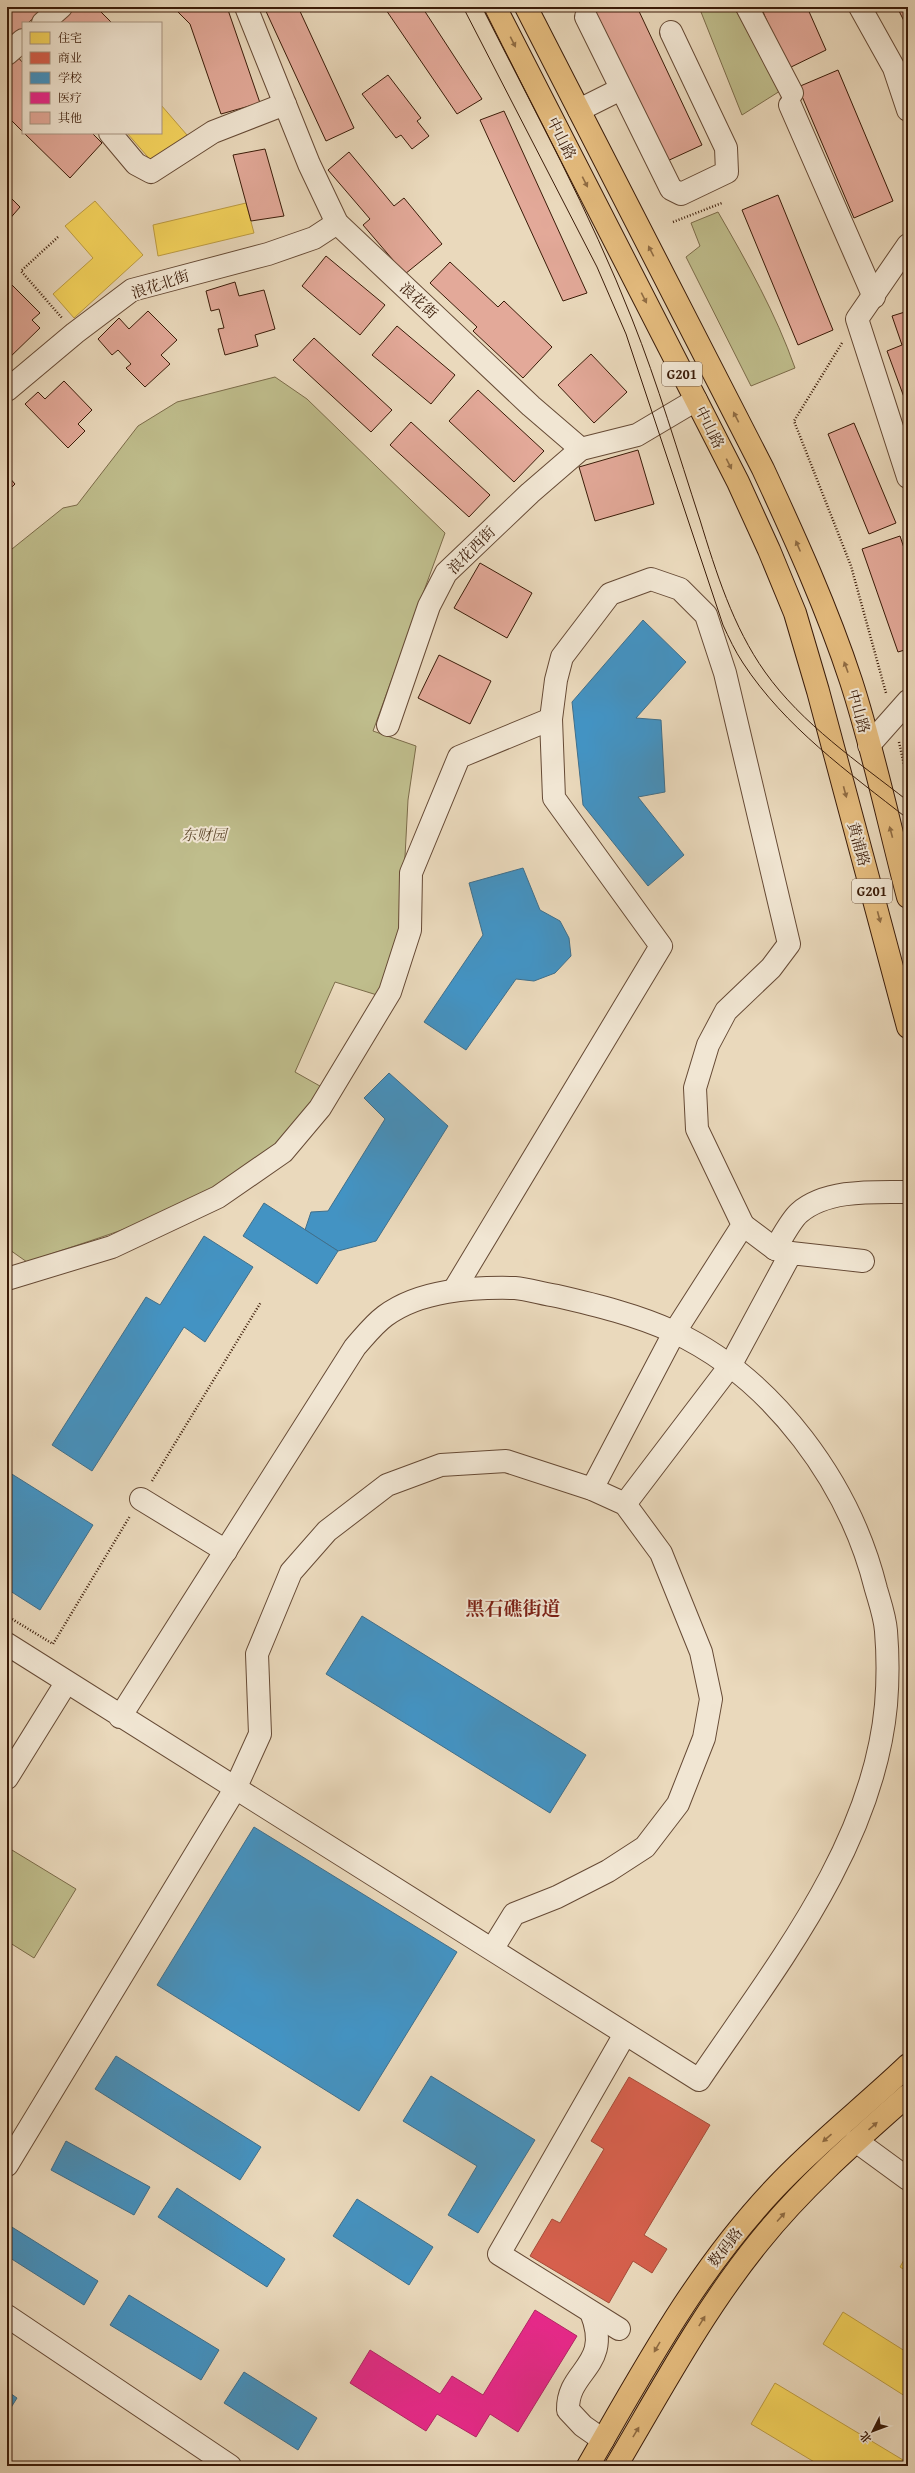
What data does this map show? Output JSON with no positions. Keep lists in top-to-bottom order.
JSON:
{
  "streets": {
    "main road": [
      "中山路",
      "G201",
      "黄浦路",
      "数码路"
    ],
    "street": ["浪花北街", "浪花街", "浪花西街"]
  },
  "crossings": [
    ["中山路", "G201"],
    ["中山路", "黄浦路"],
    ["浪花北街", "浪花街"],
    ["浪花街", "浪花西街"]
  ],
  "districts": ["黑石礁街道"],
  "parks": ["东财园"],
  "legend": [
    "住宅",
    "商业",
    "学校",
    "医疗",
    "其他"
  ],
  "north": "bottom left"
}
